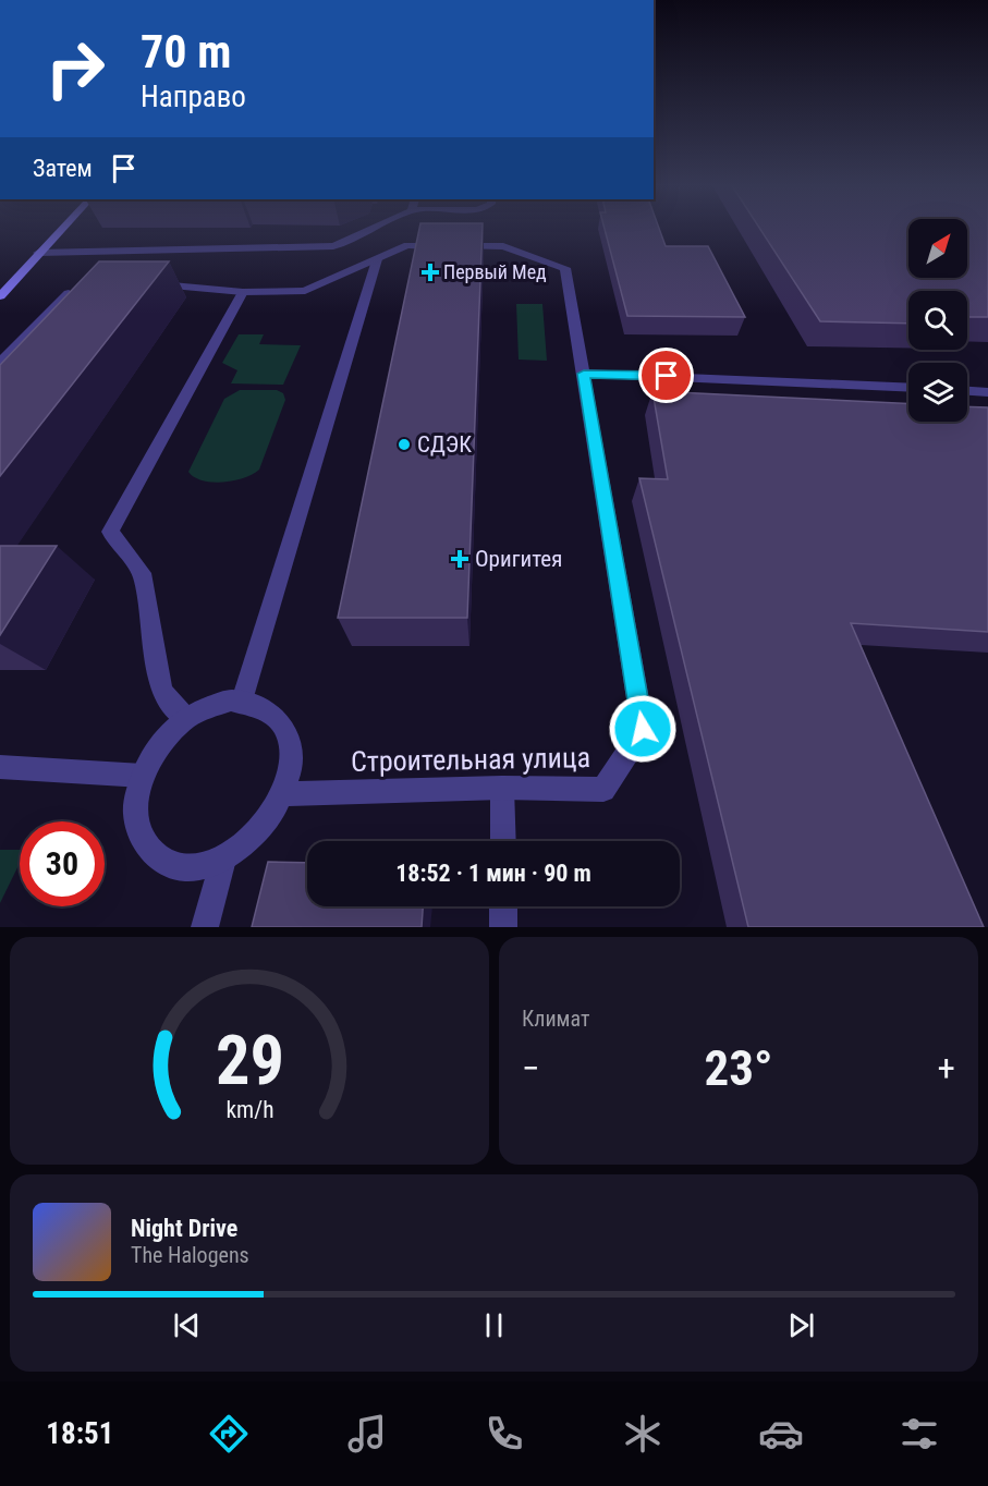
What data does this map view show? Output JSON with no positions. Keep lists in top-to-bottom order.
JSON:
{
  "streets": {
    "street": ["Строительная улица"]
  },
  "places": {
    "health": ["Первый Мед", "Оригитея"],
    "other": ["СДЭК"]
  },
  "north": "top right",
  "page": {
    "turn": ["70 m", "Направо"],
    "then": "Затем",
    "limit": "30",
    "trip": "18:52 · 1 мин · 90 m",
    "tile": "Климат",
    "heat": ["−", "23°", "+"],
    "song": ["Night Drive", "The Halogens"],
    "tabs": "18:51",
    "gauge": ["29", "km/h"]
  }
}
